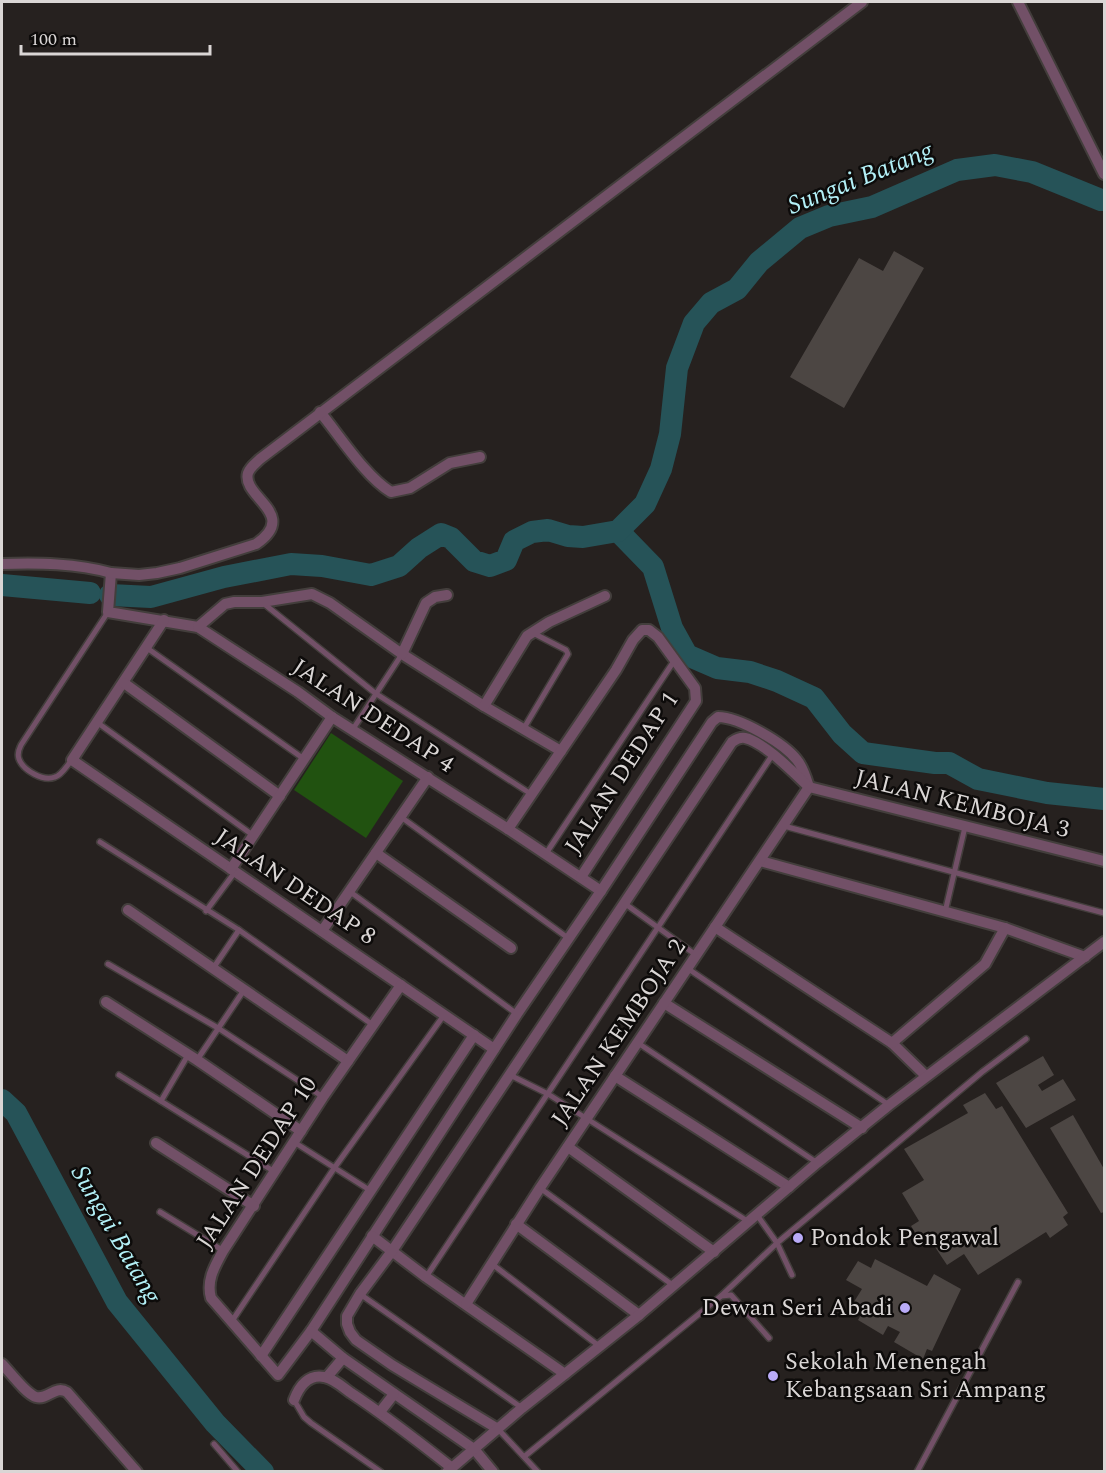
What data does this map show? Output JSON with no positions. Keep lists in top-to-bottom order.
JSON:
{
  "streets": {
    "street": [
      "JALAN DEDAP 4",
      "JALAN DEDAP 1",
      "JALAN KEMBOJA 3",
      "JALAN DEDAP 8",
      "JALAN KEMBOJA 2",
      "JALAN DEDAP 10"
    ]
  },
  "crossings": [
    ["JALAN DEDAP 4", "JALAN DEDAP 1"],
    ["JALAN KEMBOJA 3", "JALAN KEMBOJA 2"],
    ["JALAN DEDAP 8", "JALAN DEDAP 10"]
  ],
  "water": ["Sungai Batang"],
  "places": ["Pondok Pengawal", "Dewan Seri Abadi", "Sekolah Menengah Kebangsaan Sri Ampang"],
  "scale_bar": "100 m"
}
